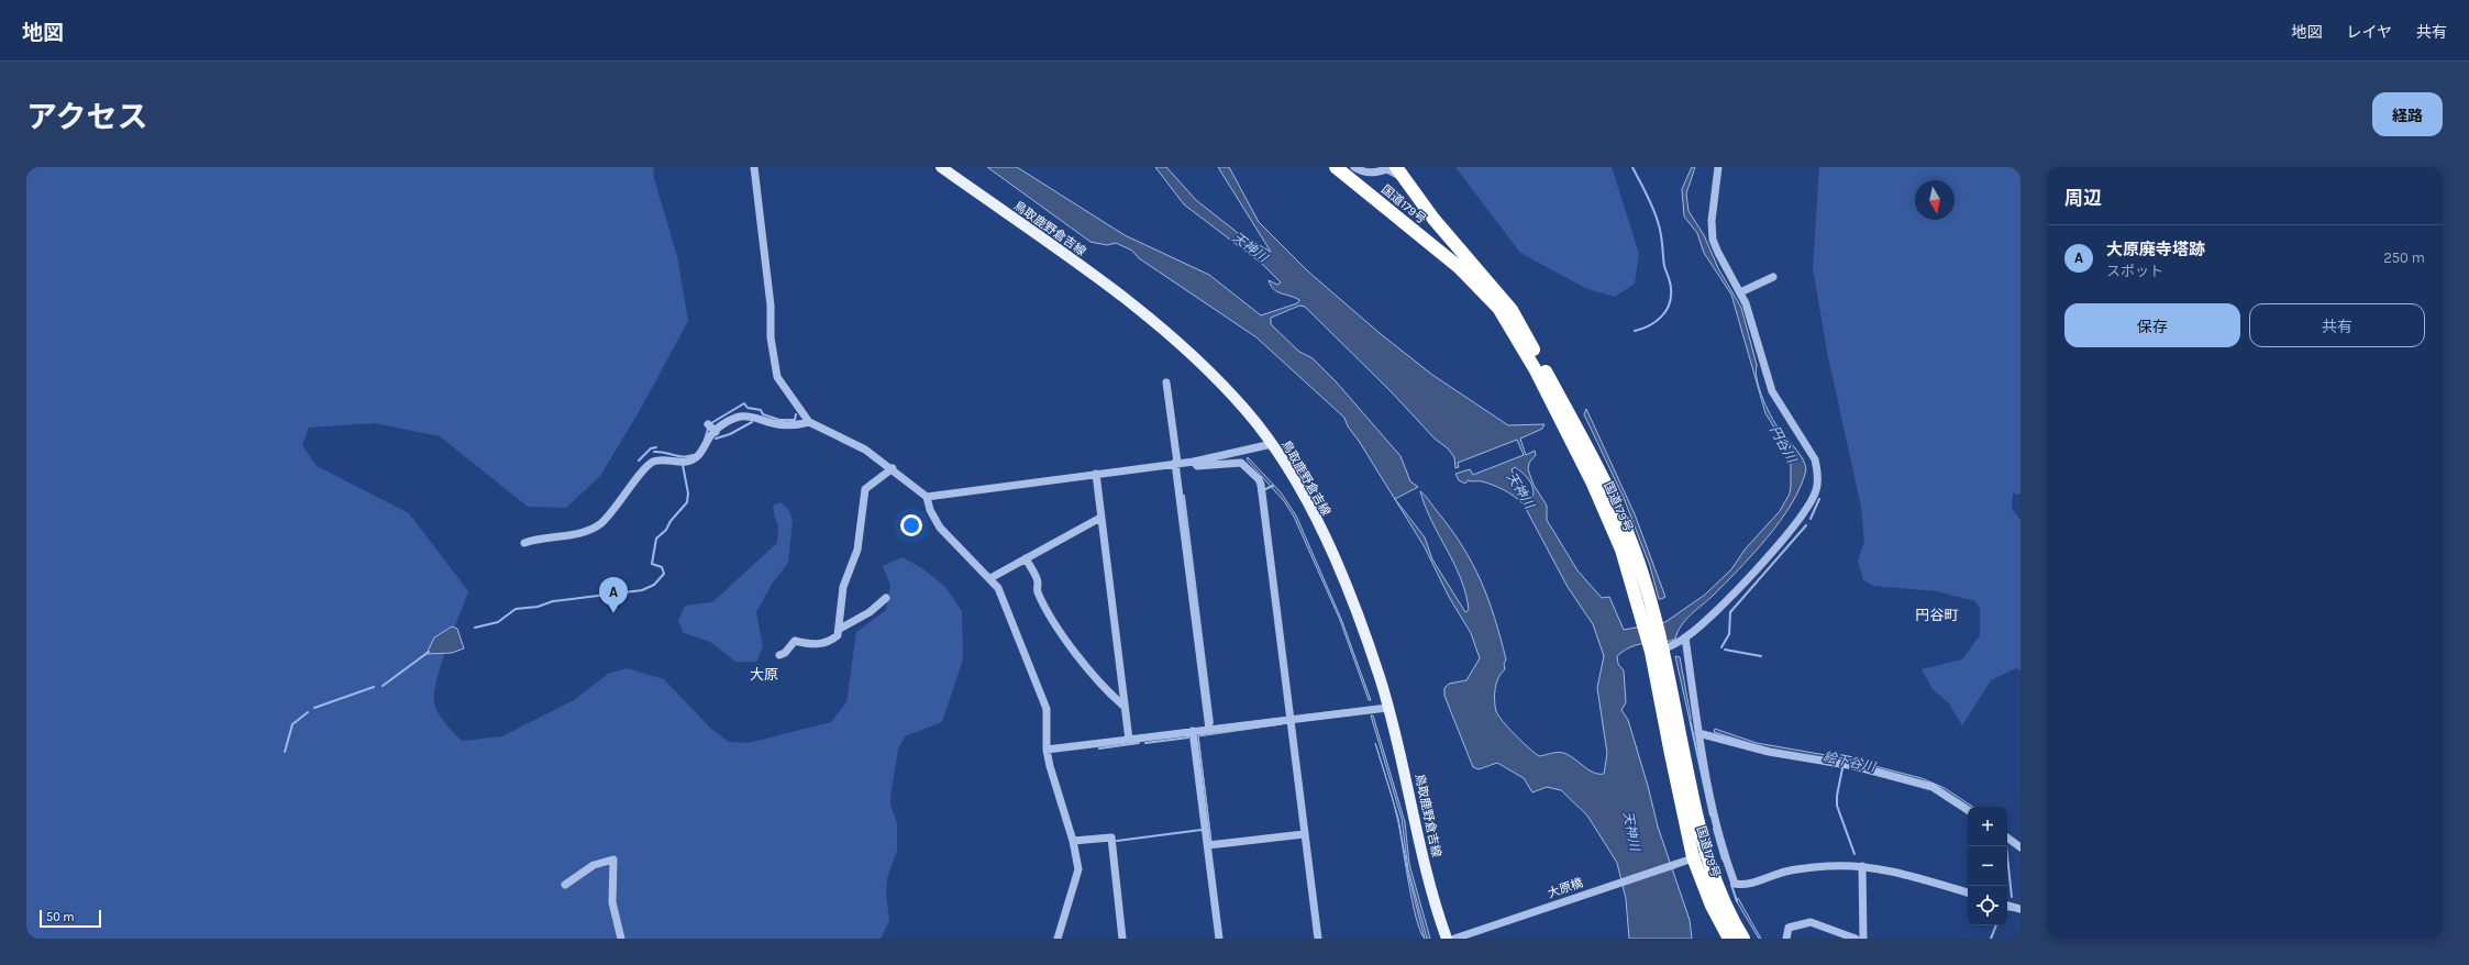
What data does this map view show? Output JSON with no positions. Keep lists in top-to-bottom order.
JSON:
{
  "streets": {
    "highway": ["国道179号"],
    "main road": ["鳥取鹿野倉吉線"],
    "street": ["大原橋"]
  },
  "crossings": [
    ["国道179号", "大原橋"]
  ],
  "districts": ["円谷町", "大原"],
  "water": ["天神川", "円谷川", "絵下谷川"],
  "scale_bar": "50 m",
  "north": "bottom",
  "page": {
    "header": "地図",
    "nav": ["地図", "レイヤ", "共有"],
    "title": "アクセス",
    "buttons": [
      "経路",
      ["保存", "共有"]
    ],
    "heading": "周辺",
    "list": [
      {
        "mark": "A",
        "name": "大原廃寺塔跡",
        "note": "スポット",
        "value": "250 m"
      }
    ],
    "pins": "A",
    "map_buttons": ["+", "−"],
    "scale": "50 m"
  }
}
